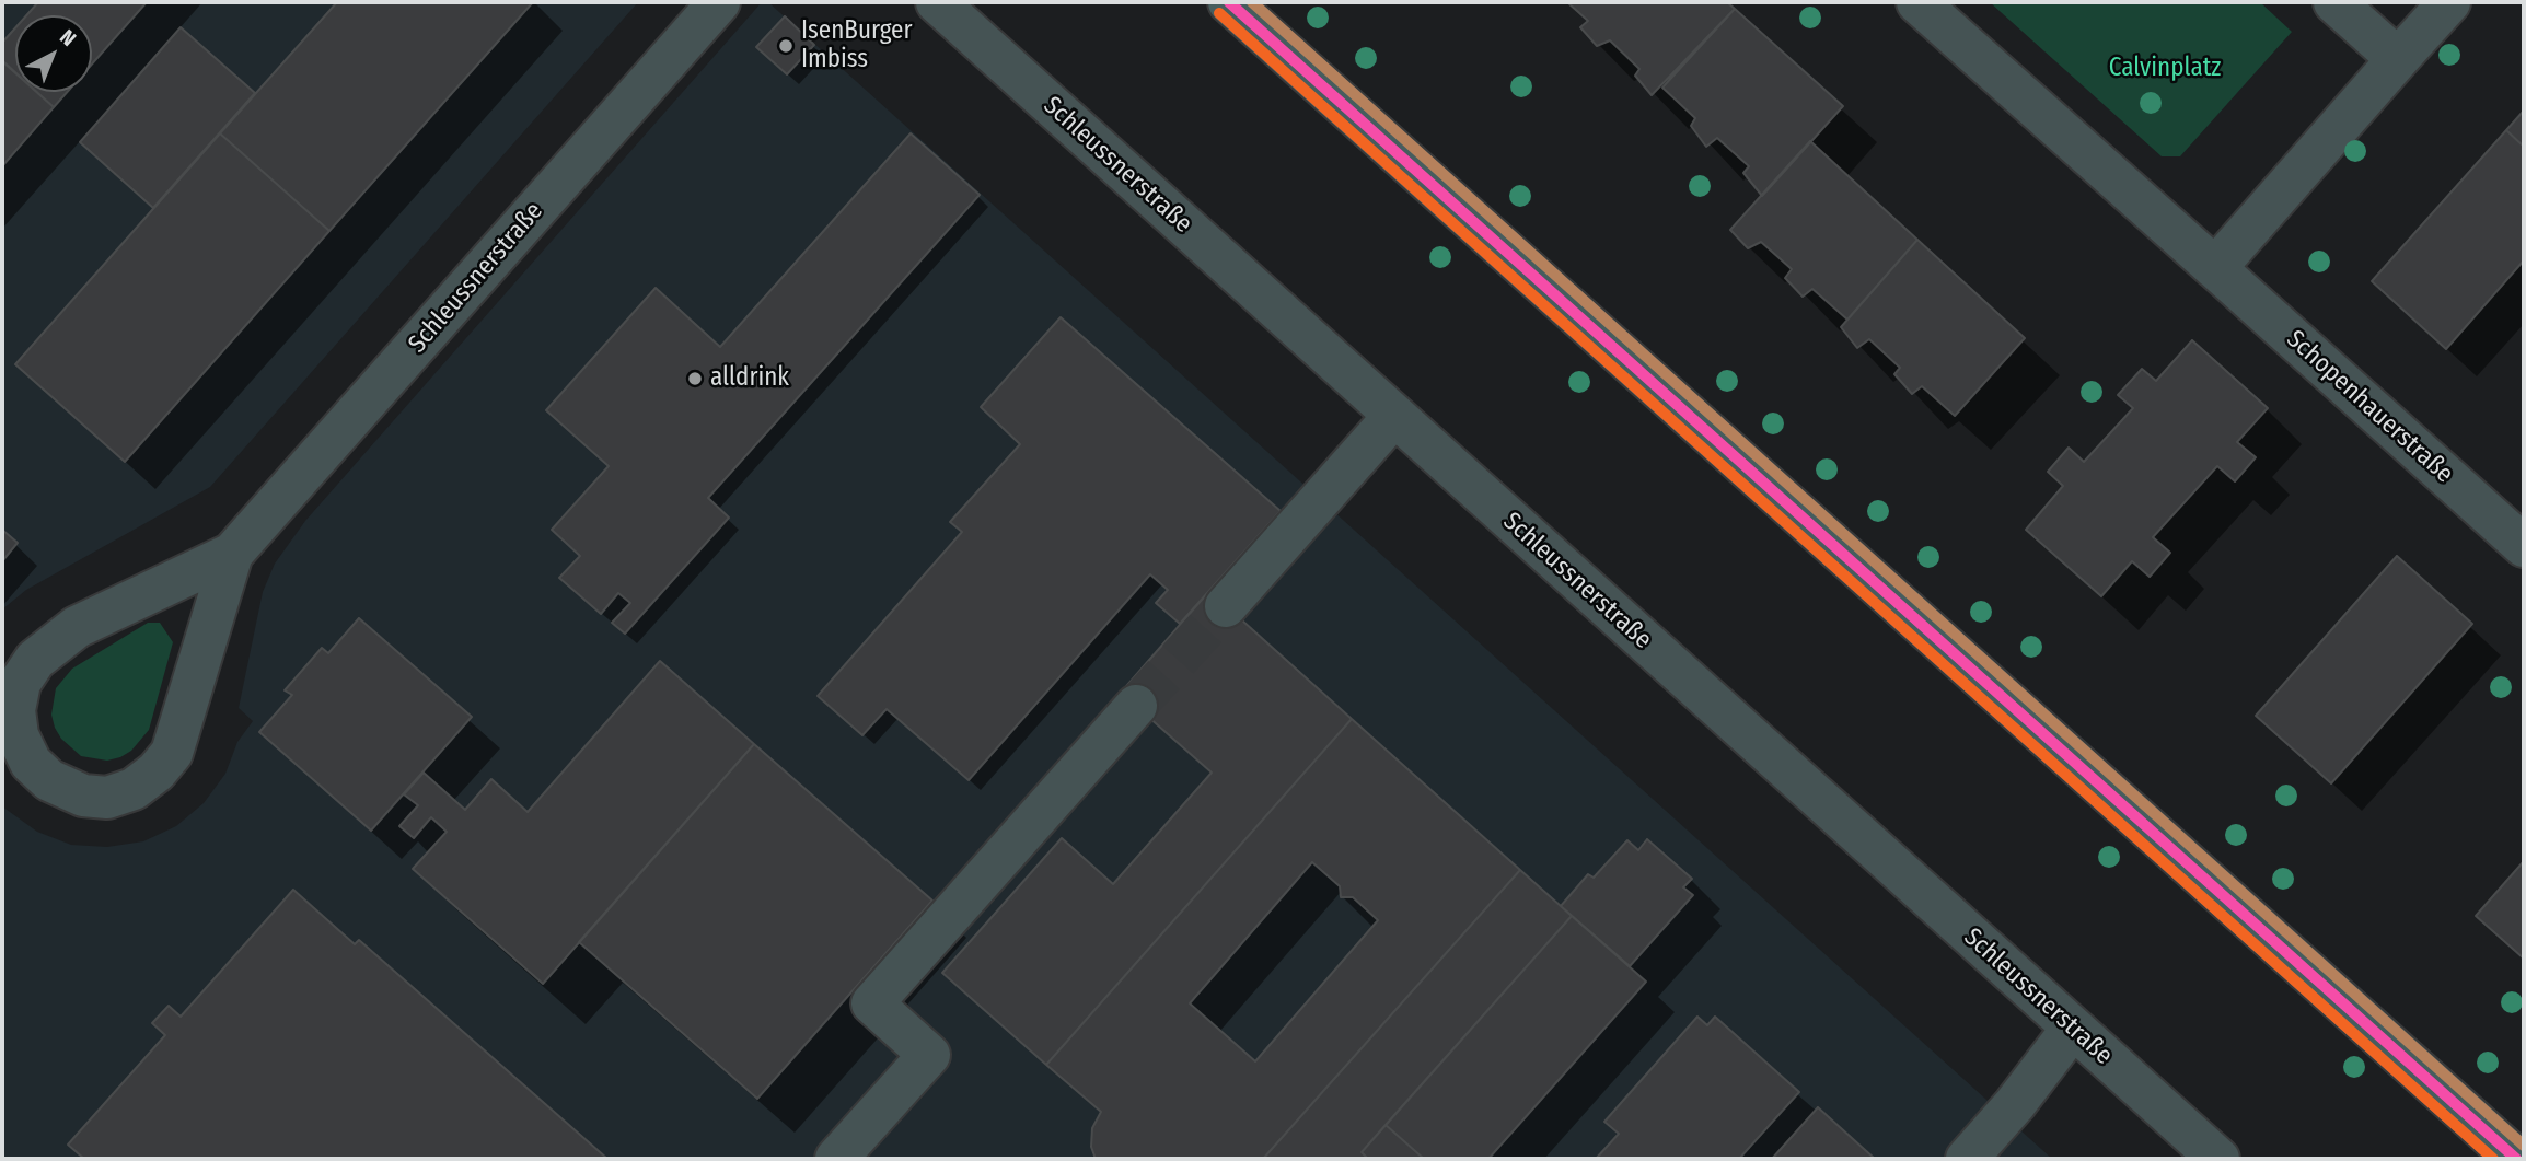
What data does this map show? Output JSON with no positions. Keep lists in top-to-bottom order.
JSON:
{
  "streets": {
    "street": ["Schleussnerstraße", "Schopenhauerstraße"]
  },
  "parks": ["Calvinplatz"],
  "places": ["IsenBurger Imbiss", "alldrink"],
  "north": "top right"
}
